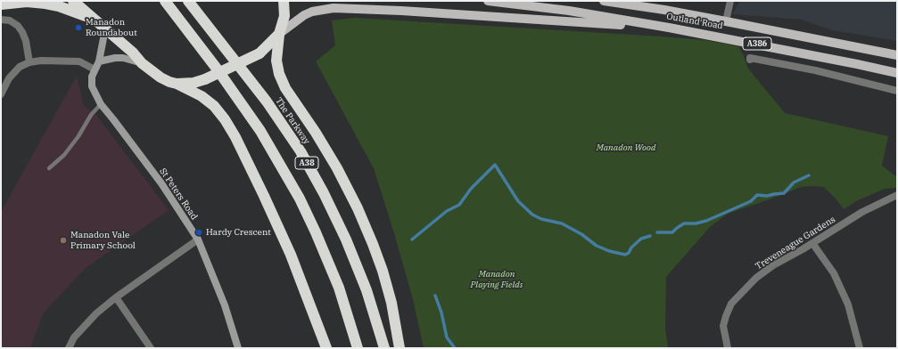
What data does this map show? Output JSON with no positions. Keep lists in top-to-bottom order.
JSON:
{
  "streets": {
    "highway": ["The Parkway", "A38"],
    "main road": ["Outland Road", "A386"],
    "street": ["St Peters Road", "Treveneague Gardens"]
  },
  "parks": ["Manadon Wood", "Manadon Playing Fields"],
  "places": ["Manadon Roundabout", "Hardy Crescent", "Manadon Vale Primary School"]
}
